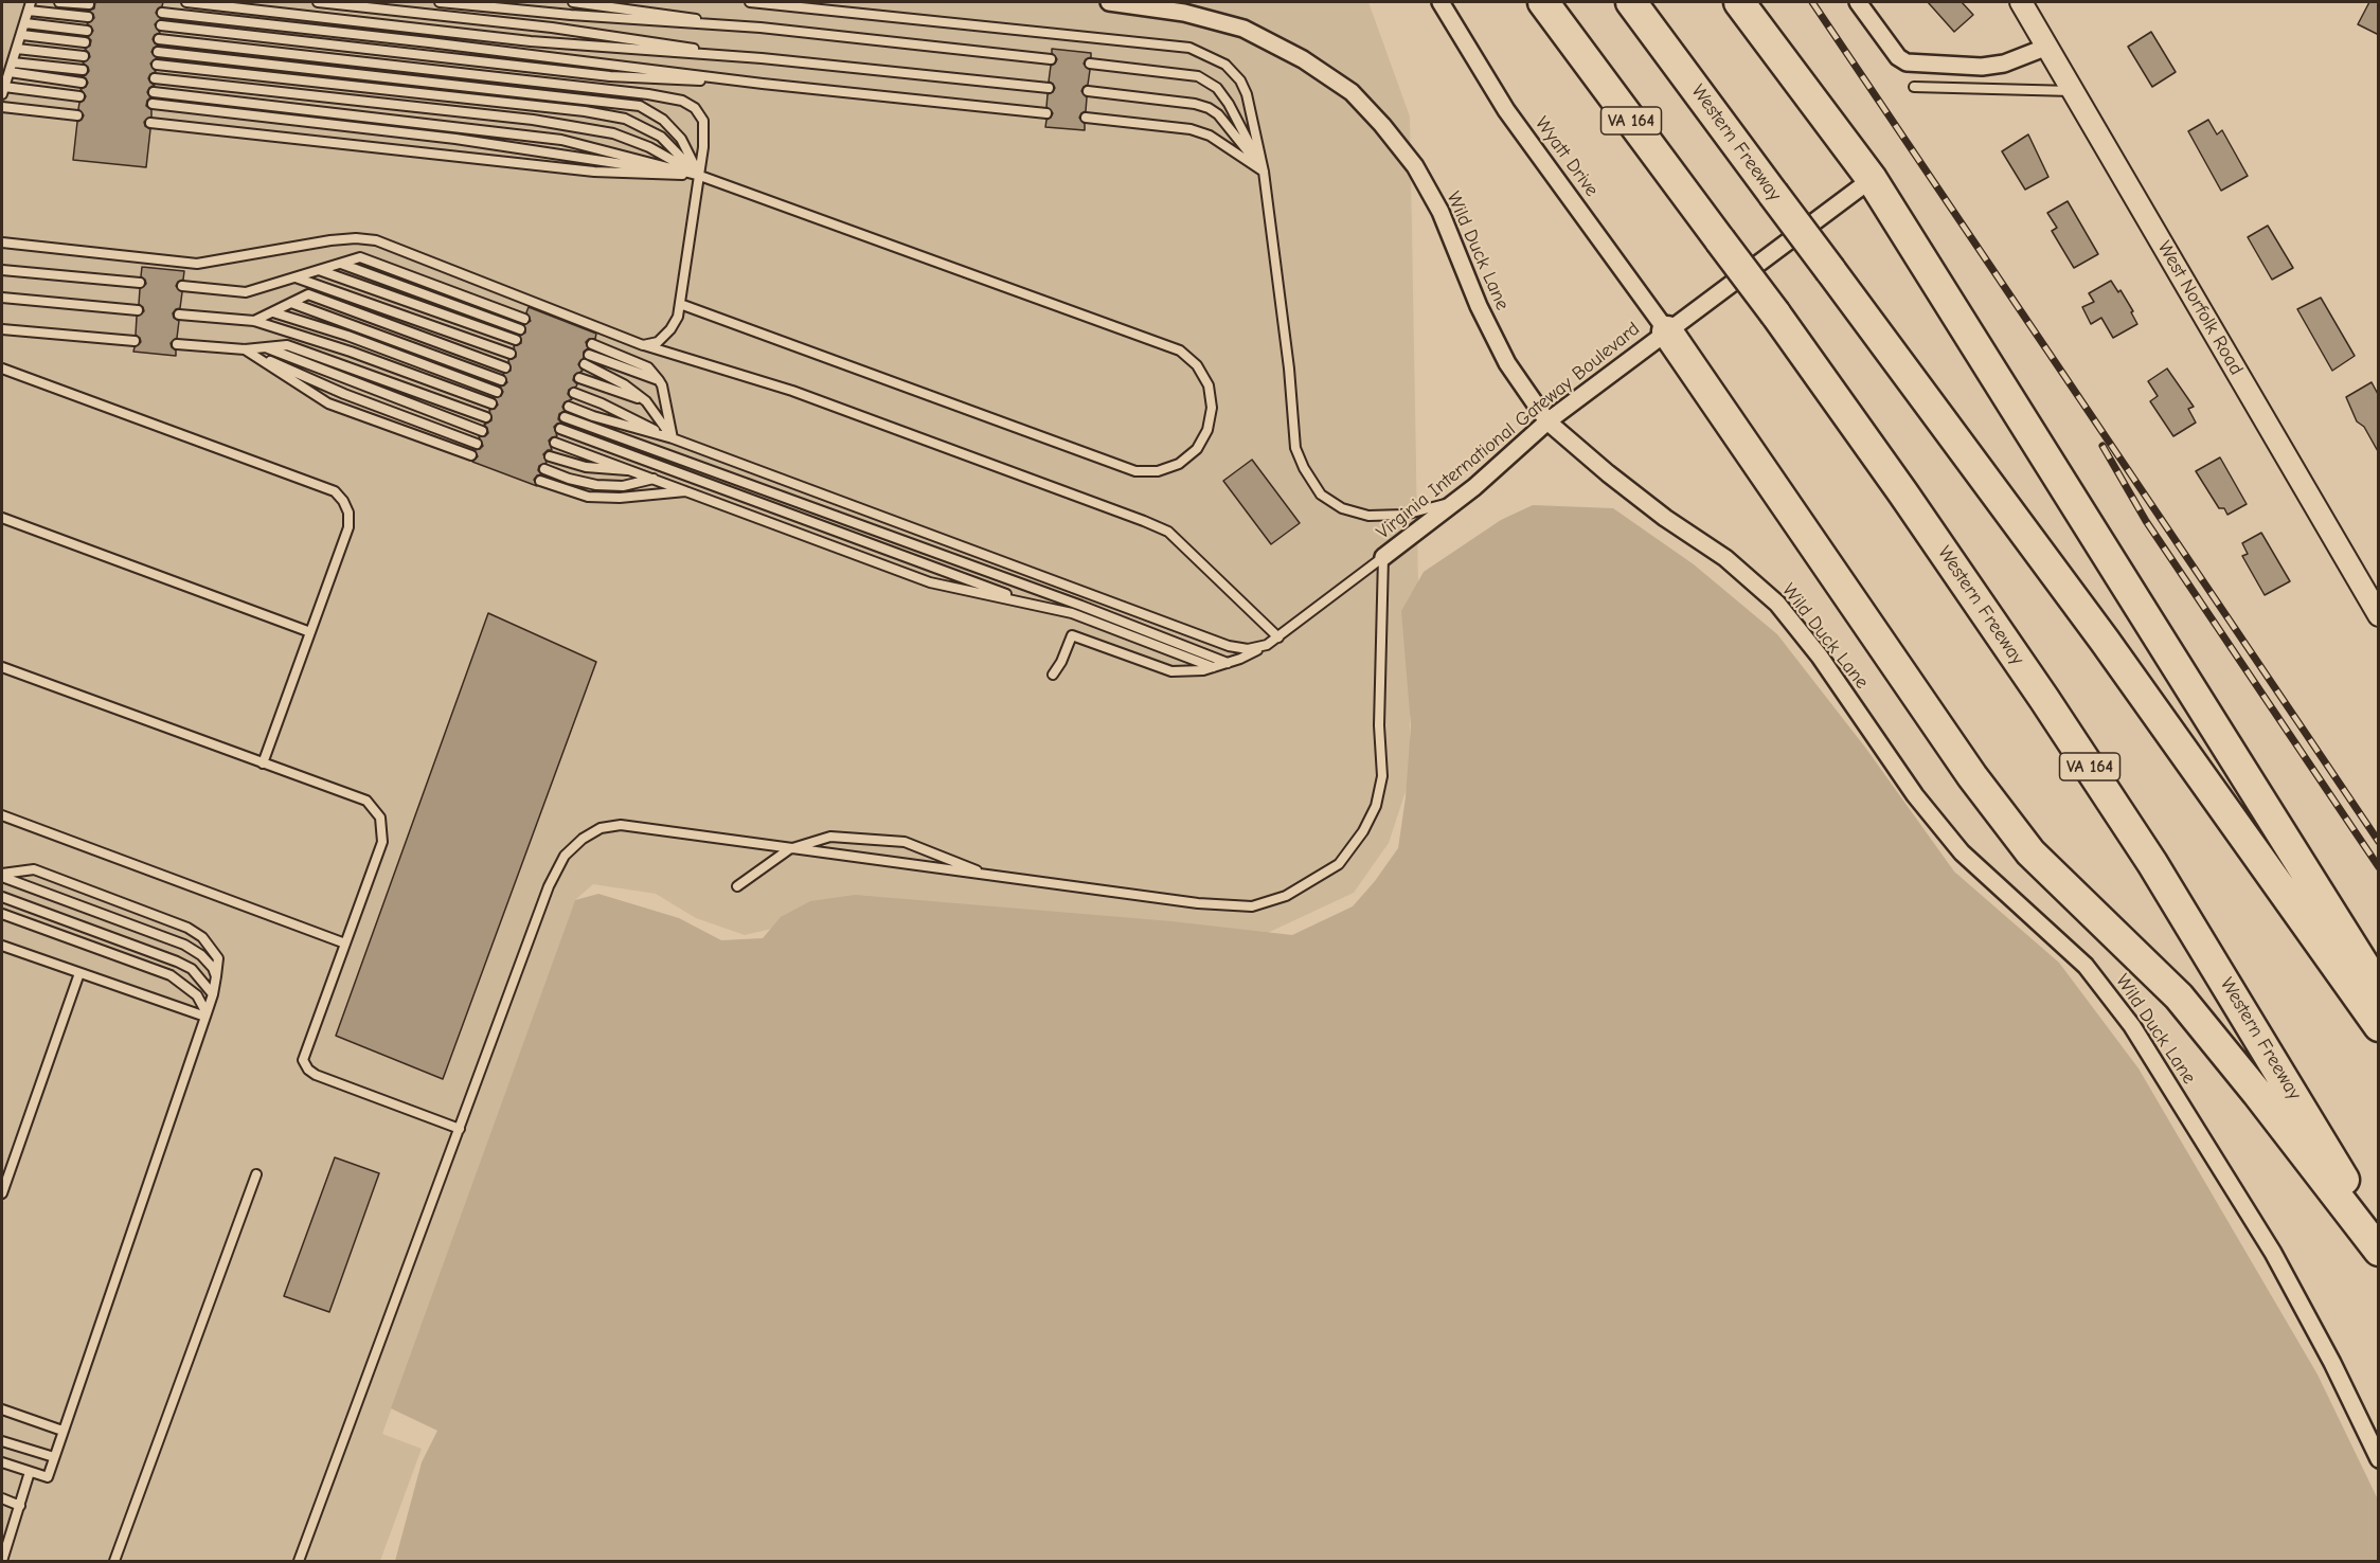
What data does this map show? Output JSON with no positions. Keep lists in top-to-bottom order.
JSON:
{
  "streets": {
    "highway": ["VA 164", "Western Freeway"],
    "street": [
      "Wyatt Drive",
      "Wild Duck Lane",
      "West Norfolk Road",
      "Virginia International Gateway Boulevard"
    ]
  },
  "crossings": [
    ["Wyatt Drive", "Virginia International Gateway Boulevard"],
    ["Wild Duck Lane", "Virginia International Gateway Boulevard"]
  ]
}
